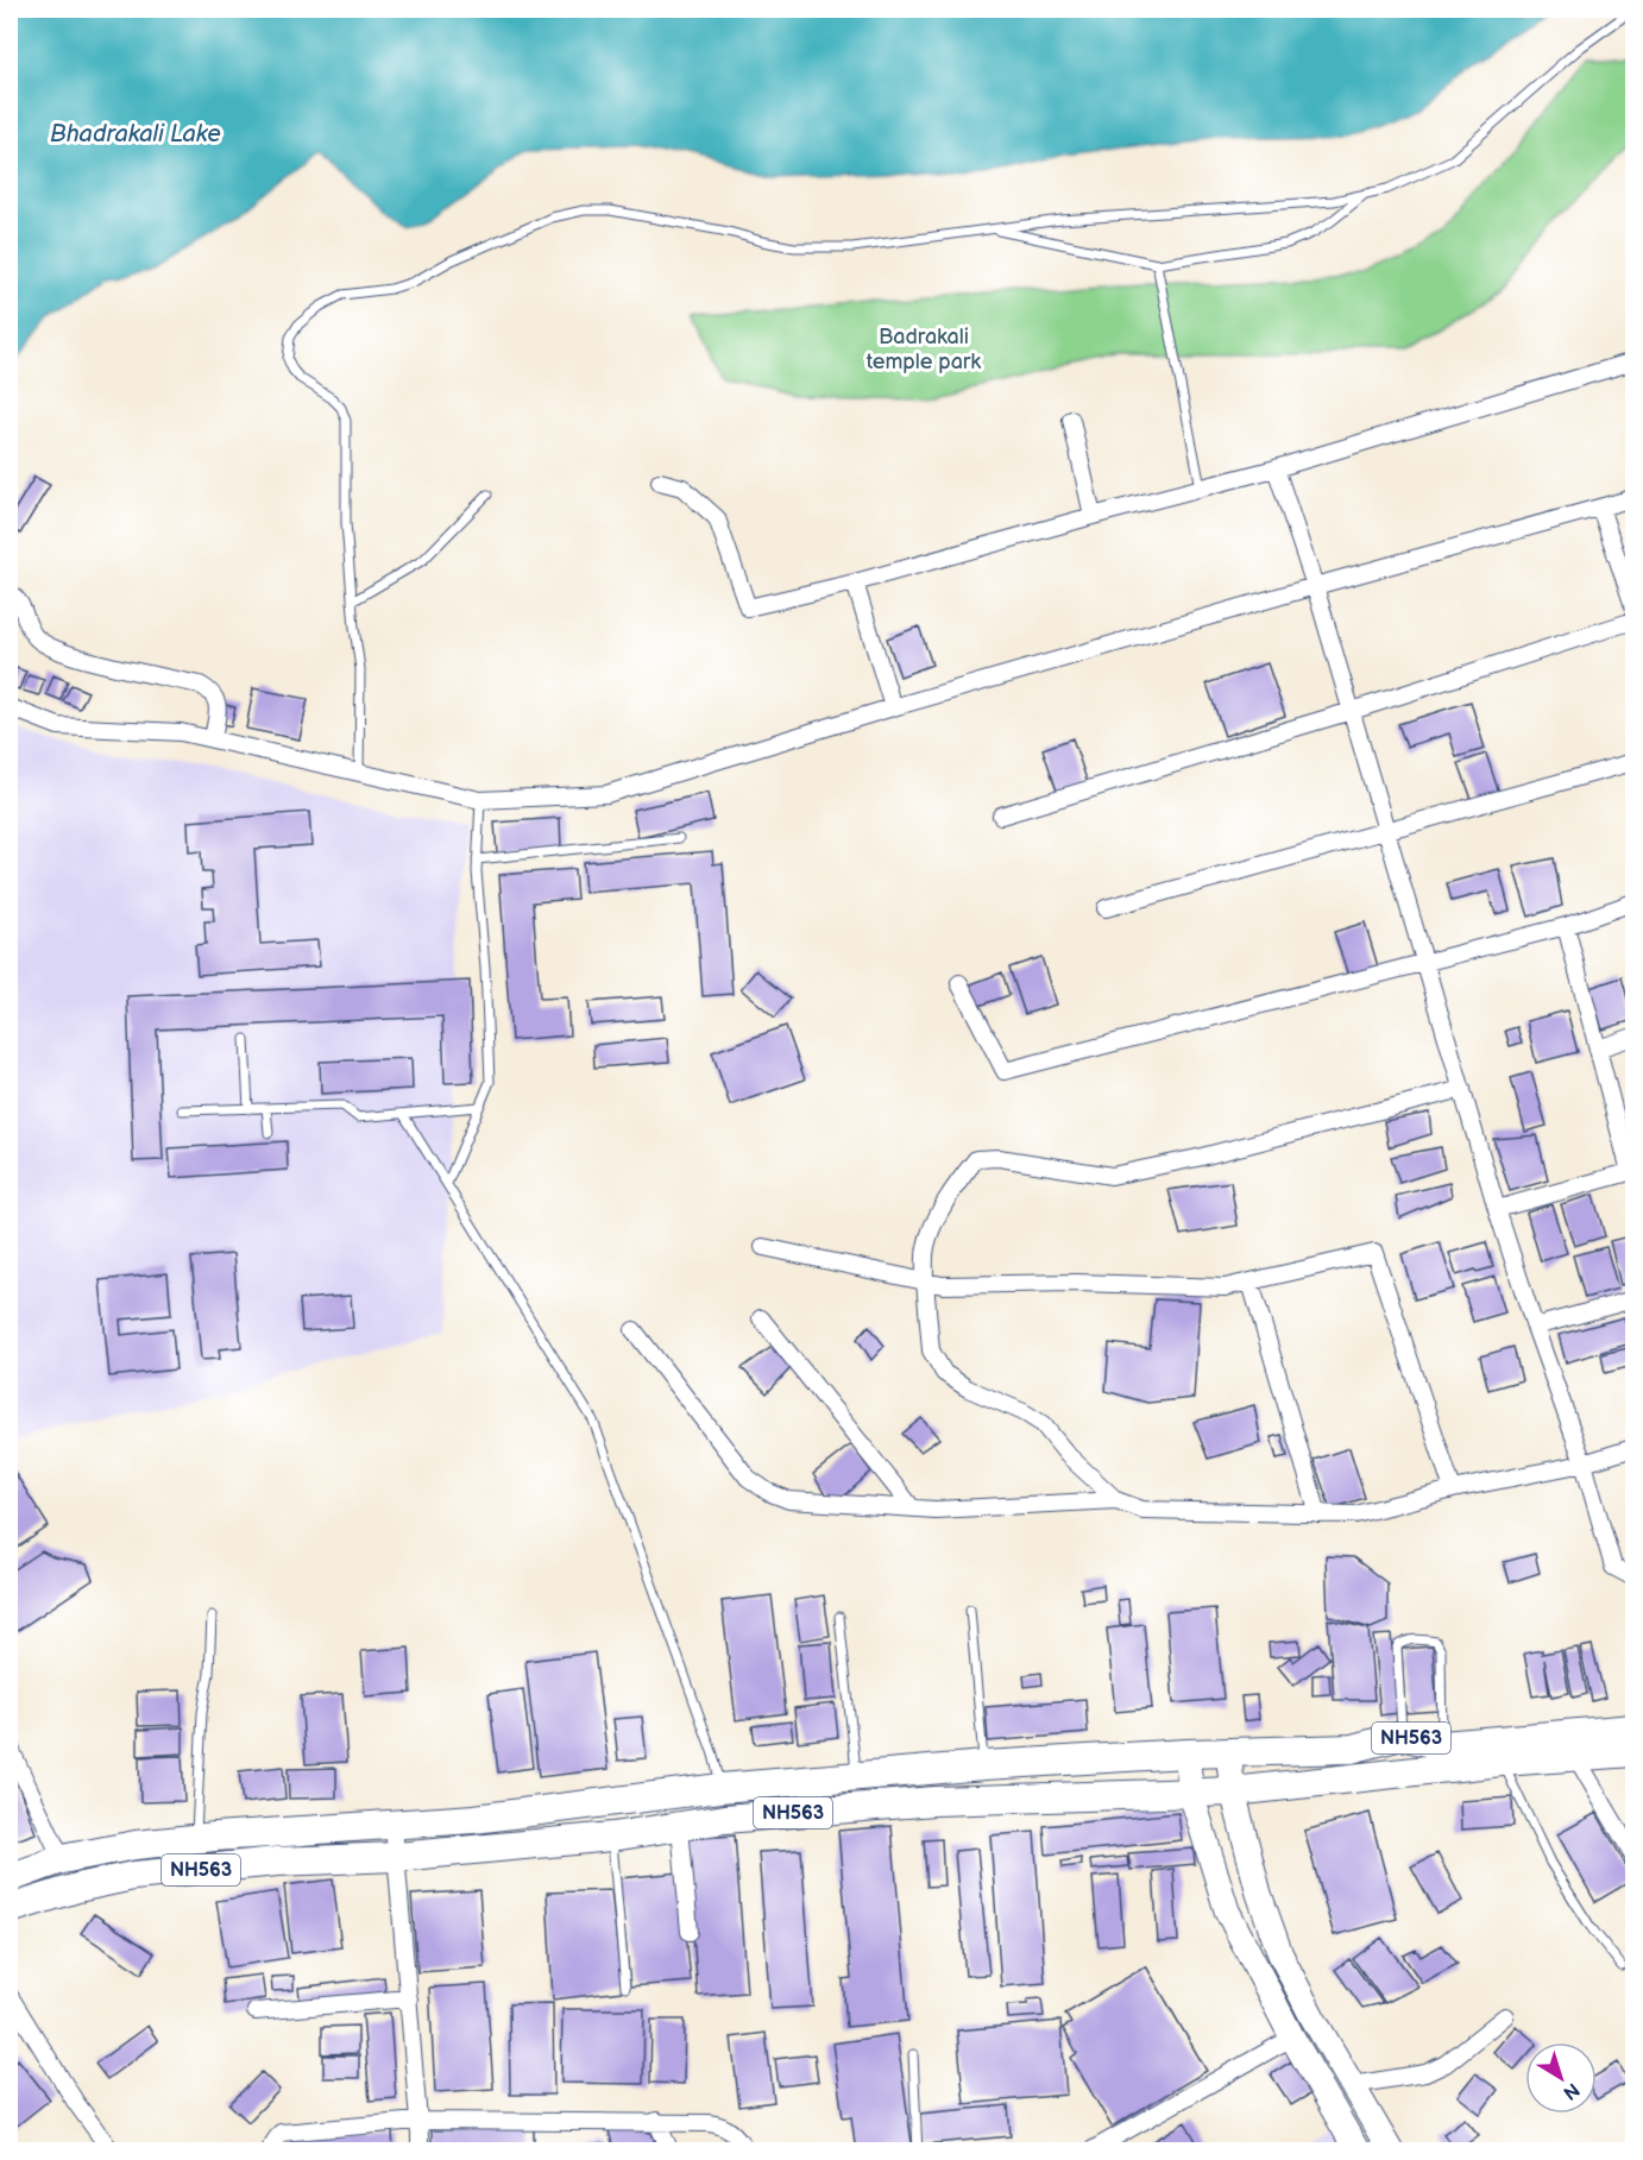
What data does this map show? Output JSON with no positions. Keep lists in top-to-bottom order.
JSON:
{
  "streets": {
    "highway": ["NH563"]
  },
  "water": ["Bhadrakali Lake"],
  "parks": ["Badrakali temple park"],
  "north": "bottom right"
}
